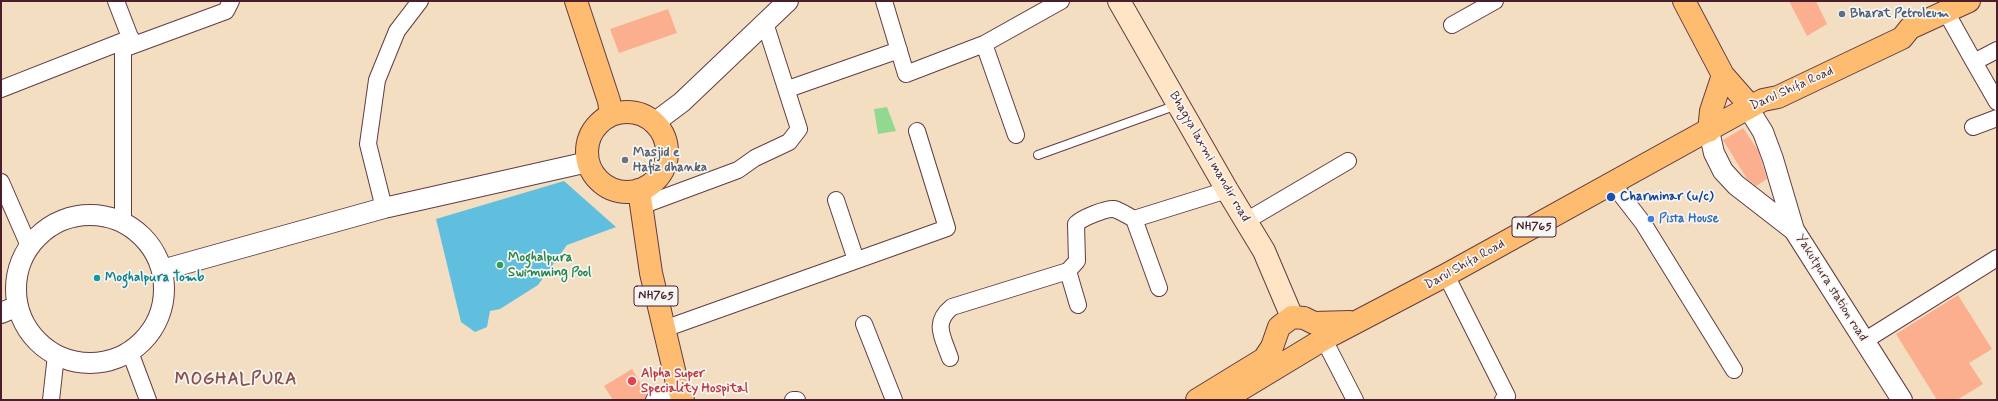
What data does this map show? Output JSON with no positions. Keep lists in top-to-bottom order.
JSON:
{
  "streets": {
    "main road": ["Darul Shifa Road", "Bhagya laxmi mandir road", "NH765"],
    "street": ["Yakutpura station road"]
  },
  "crossings": [
    ["Darul Shifa Road", "NH765"],
    ["Darul Shifa Road", "Yakutpura station road"],
    ["Bhagya laxmi mandir road", "NH765"]
  ],
  "districts": ["MOGHALPURA"],
  "places": [
    "Bharat Petroleum",
    "Masjid e Hafiz dhanka",
    "Charminar (u/c)",
    "Pista House",
    "Moghalpura Swimming Pool",
    "Moghalpura Tomb",
    "Alpha Super Speciality Hospital"
  ]
}
